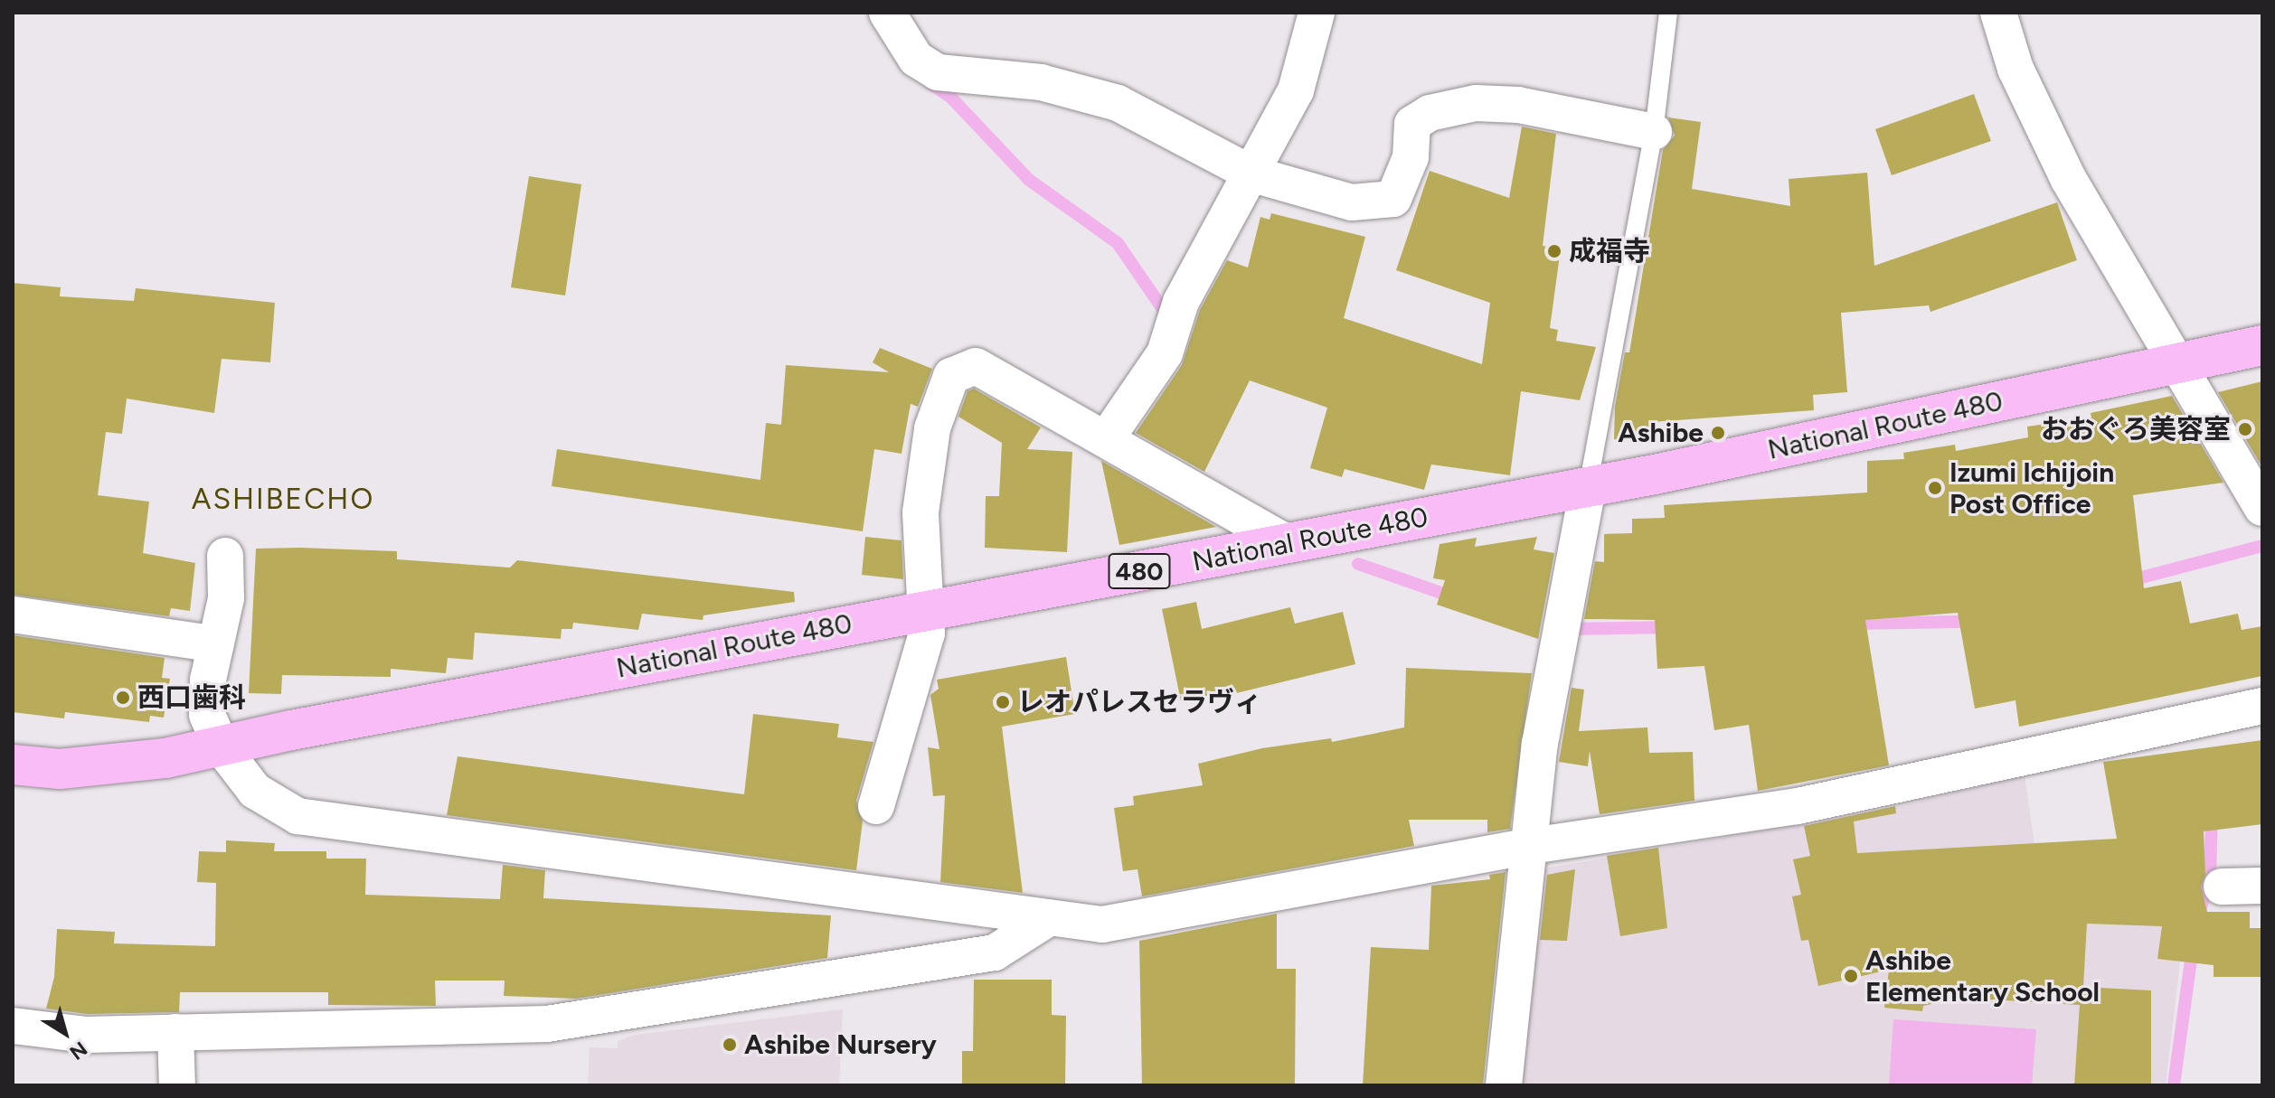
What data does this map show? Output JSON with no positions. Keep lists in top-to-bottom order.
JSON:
{
  "streets": {
    "highway": ["National Route 480", "480"]
  },
  "districts": ["ASHIBECHO"],
  "places": [
    "成福寺",
    "おおぐろ美容室",
    "Ashibe",
    "Izumi Ichijoin Post Office",
    "西口歯科",
    "レオパレスセラヴィ",
    "Ashibe Elementary School",
    "Ashibe Nursery"
  ],
  "north": "bottom right"
}
